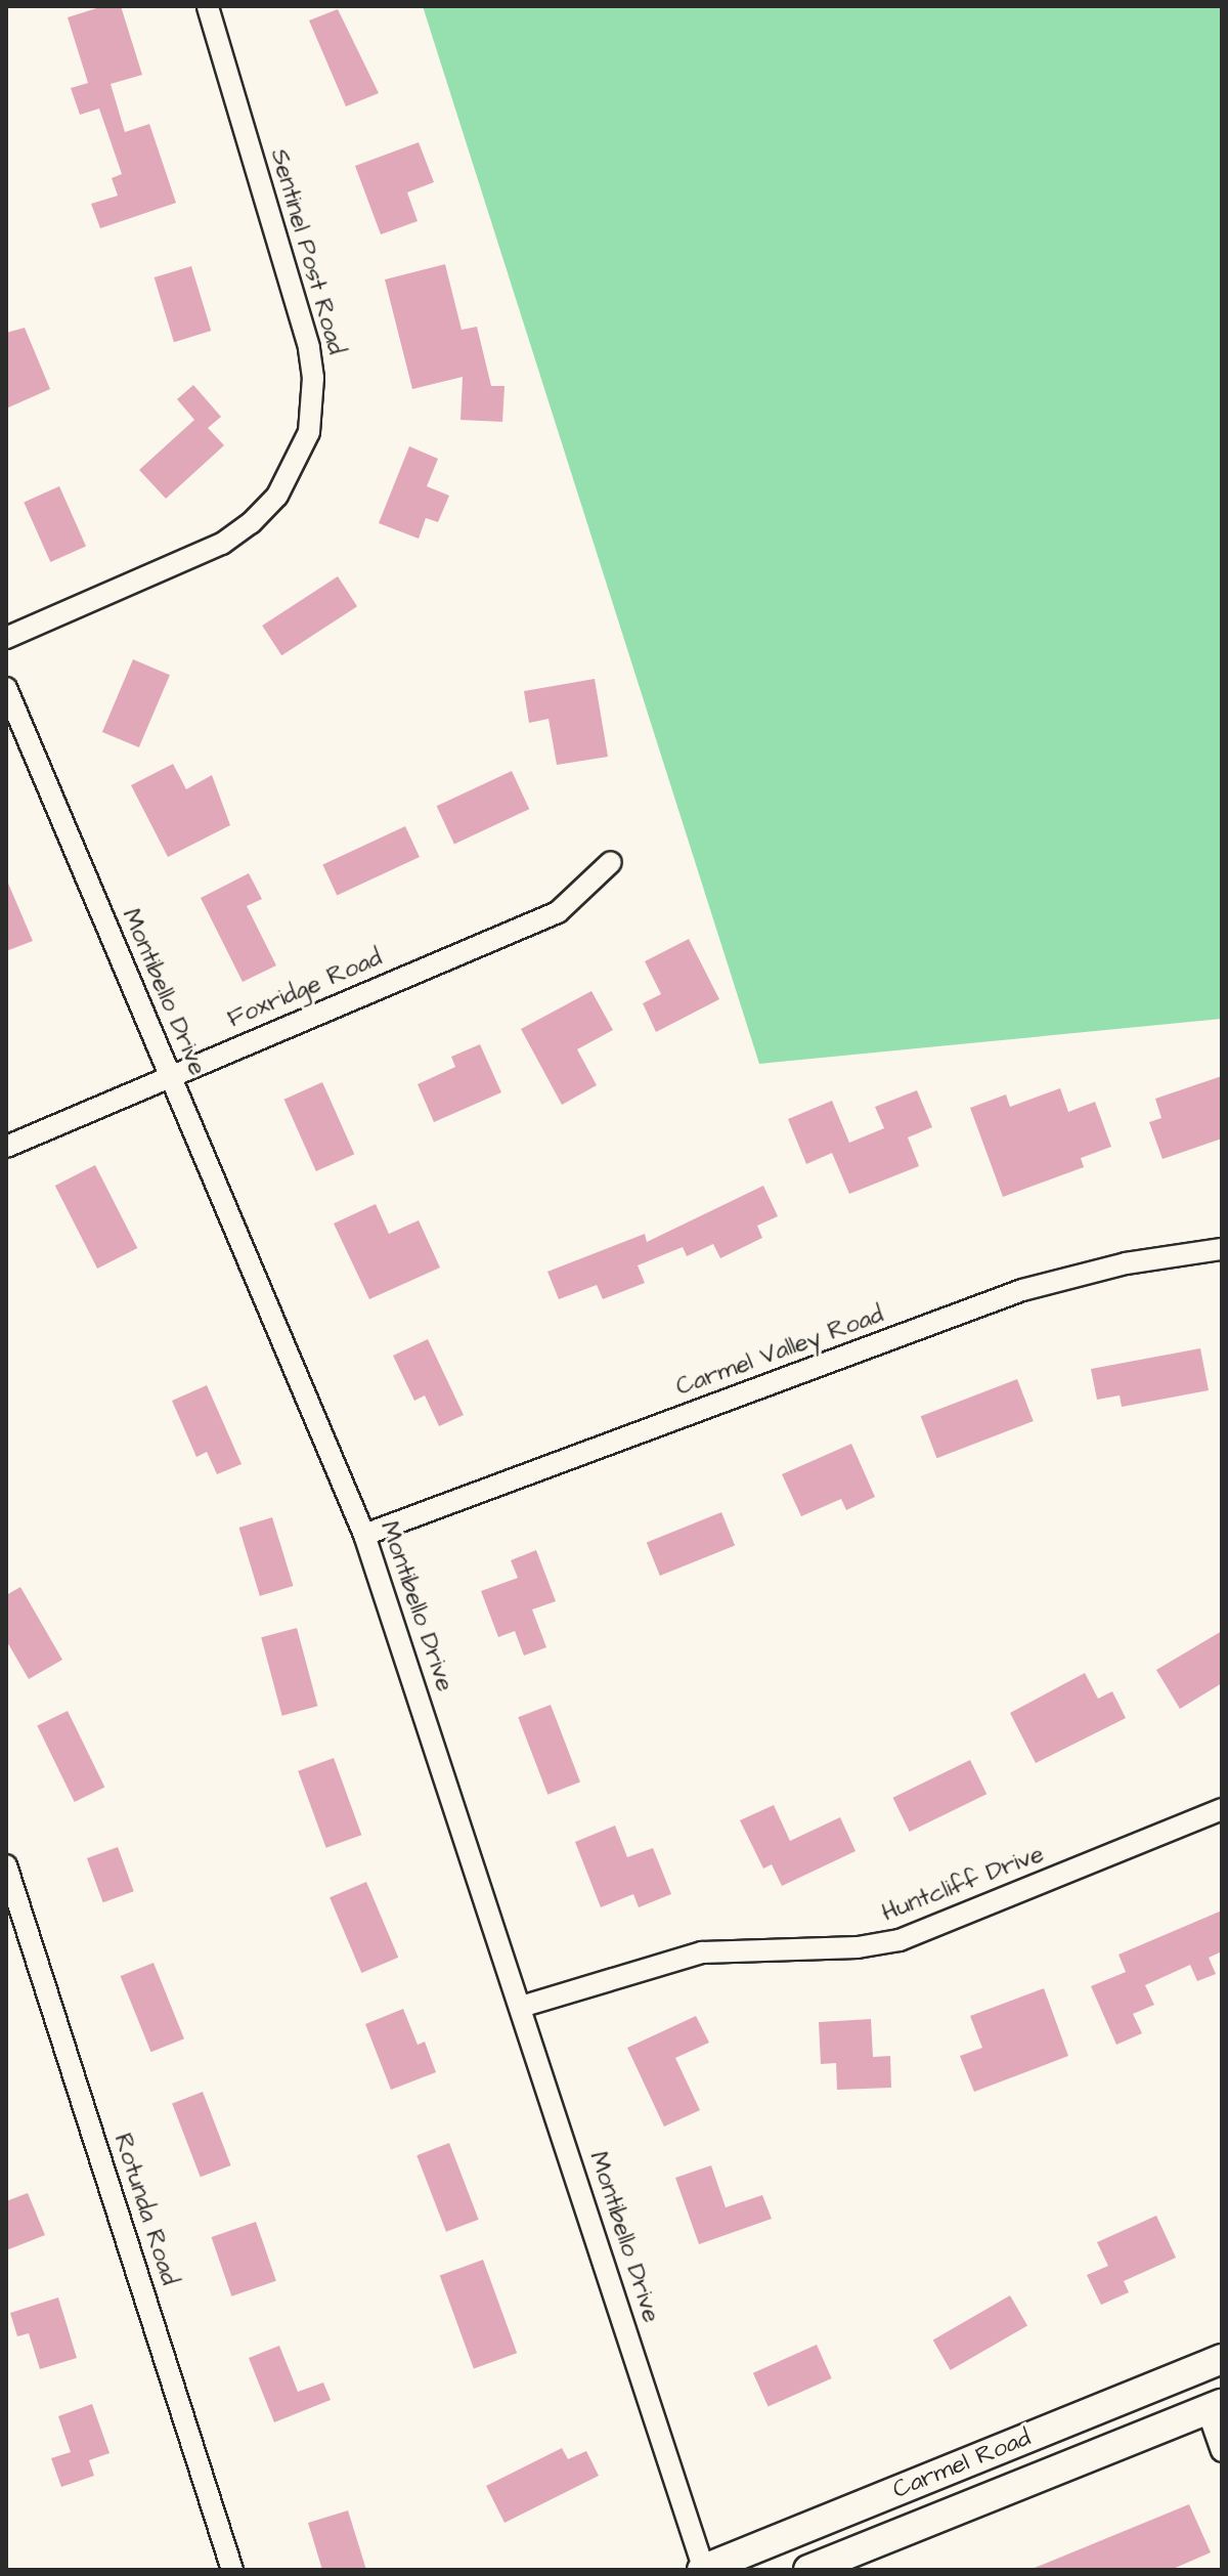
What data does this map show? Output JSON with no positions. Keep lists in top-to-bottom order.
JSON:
{
  "streets": {
    "main road": ["Carmel Road"],
    "street": [
      "Sentinel Post Road",
      "Foxridge Road",
      "Montibello Drive",
      "Carmel Valley Road",
      "Huntcliff Drive",
      "Rotunda Road"
    ]
  },
  "crossings": [
    ["Foxridge Road", "Montibello Drive"],
    ["Montibello Drive", "Carmel Valley Road"],
    ["Montibello Drive", "Huntcliff Drive"],
    ["Montibello Drive", "Carmel Road"]
  ]
}
